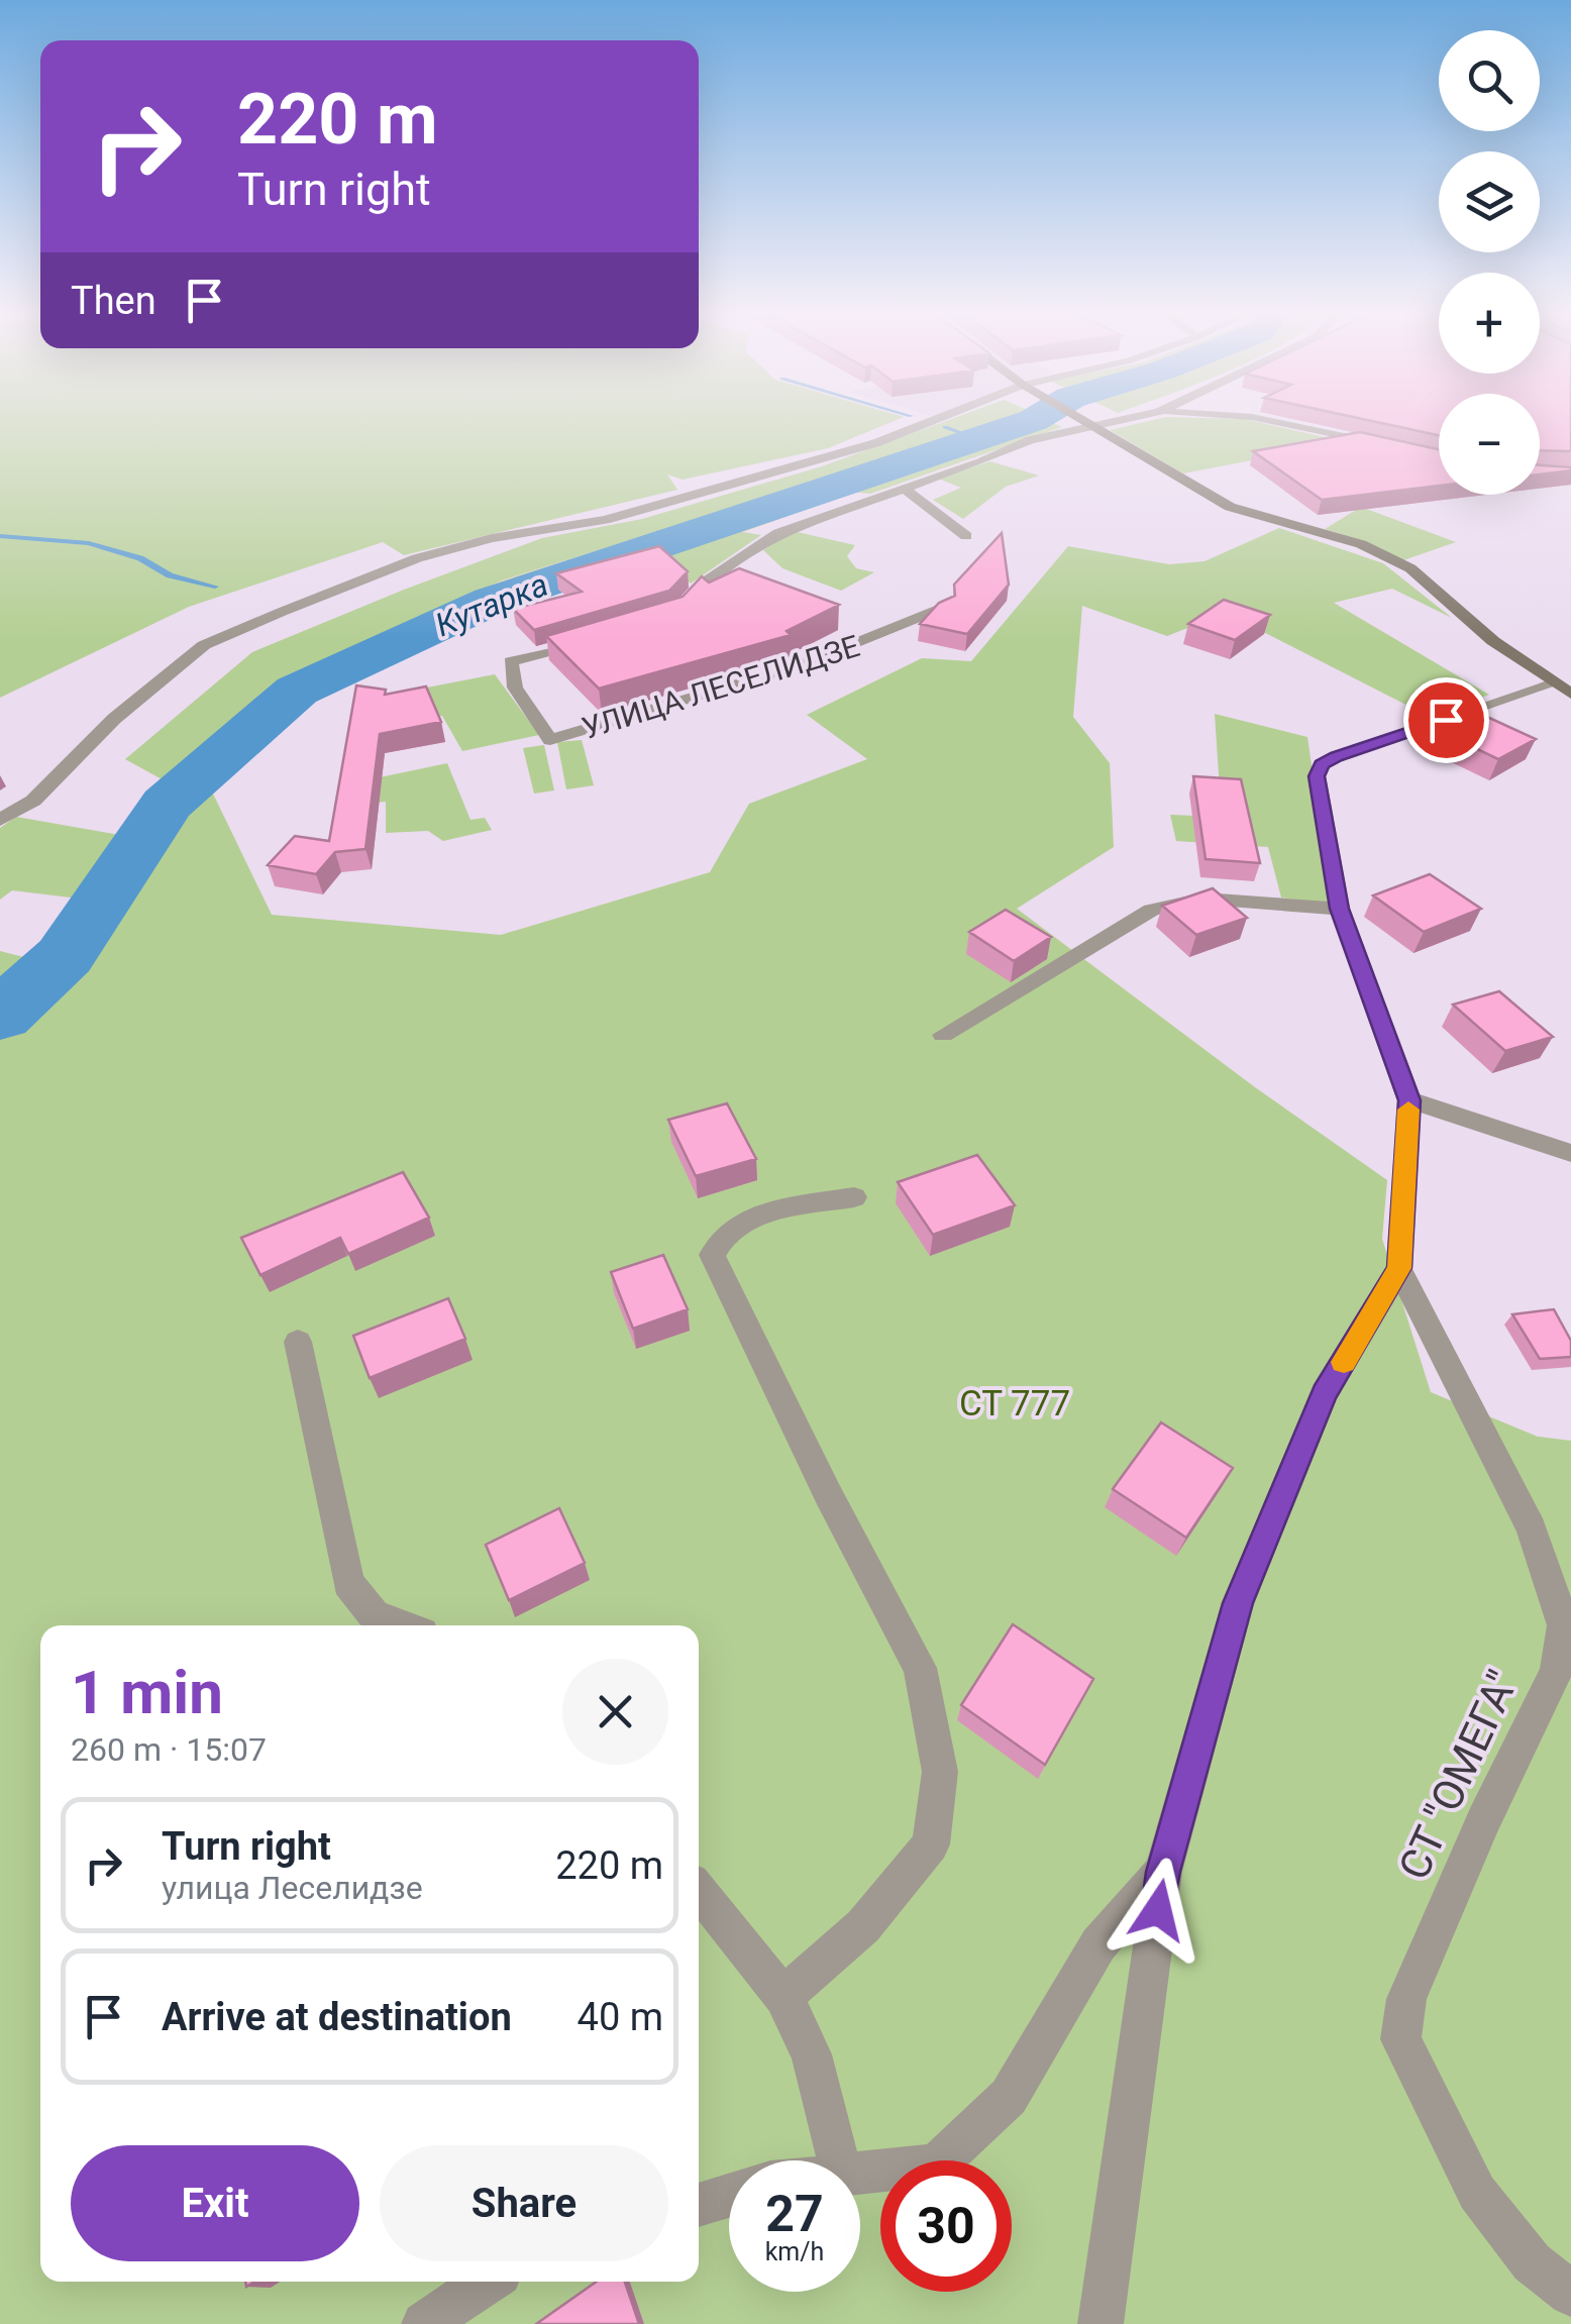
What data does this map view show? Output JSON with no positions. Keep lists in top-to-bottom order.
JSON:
{
  "streets": {
    "street": ["УЛИЦА ЛЕСЕЛИДЗЕ", "СТ \"ОМЕГА\""]
  },
  "water": ["Кутарка"],
  "parks": ["СТ 777"],
  "page": {
    "map_buttons": ["+", "−"],
    "turn": ["220 m", "Turn right"],
    "then": "Then",
    "heading": ["1 min", "260 m · 15:07"],
    "list": [
      {
        "name": "Turn right",
        "note": "улица Леселидзе",
        "value": "220 m"
      },
      {
        "name": "Arrive at destination",
        "value": "40 m"
      }
    ],
    "buttons": ["Exit", "Share"],
    "speed": "27 km/h",
    "limit": "30"
  }
}
